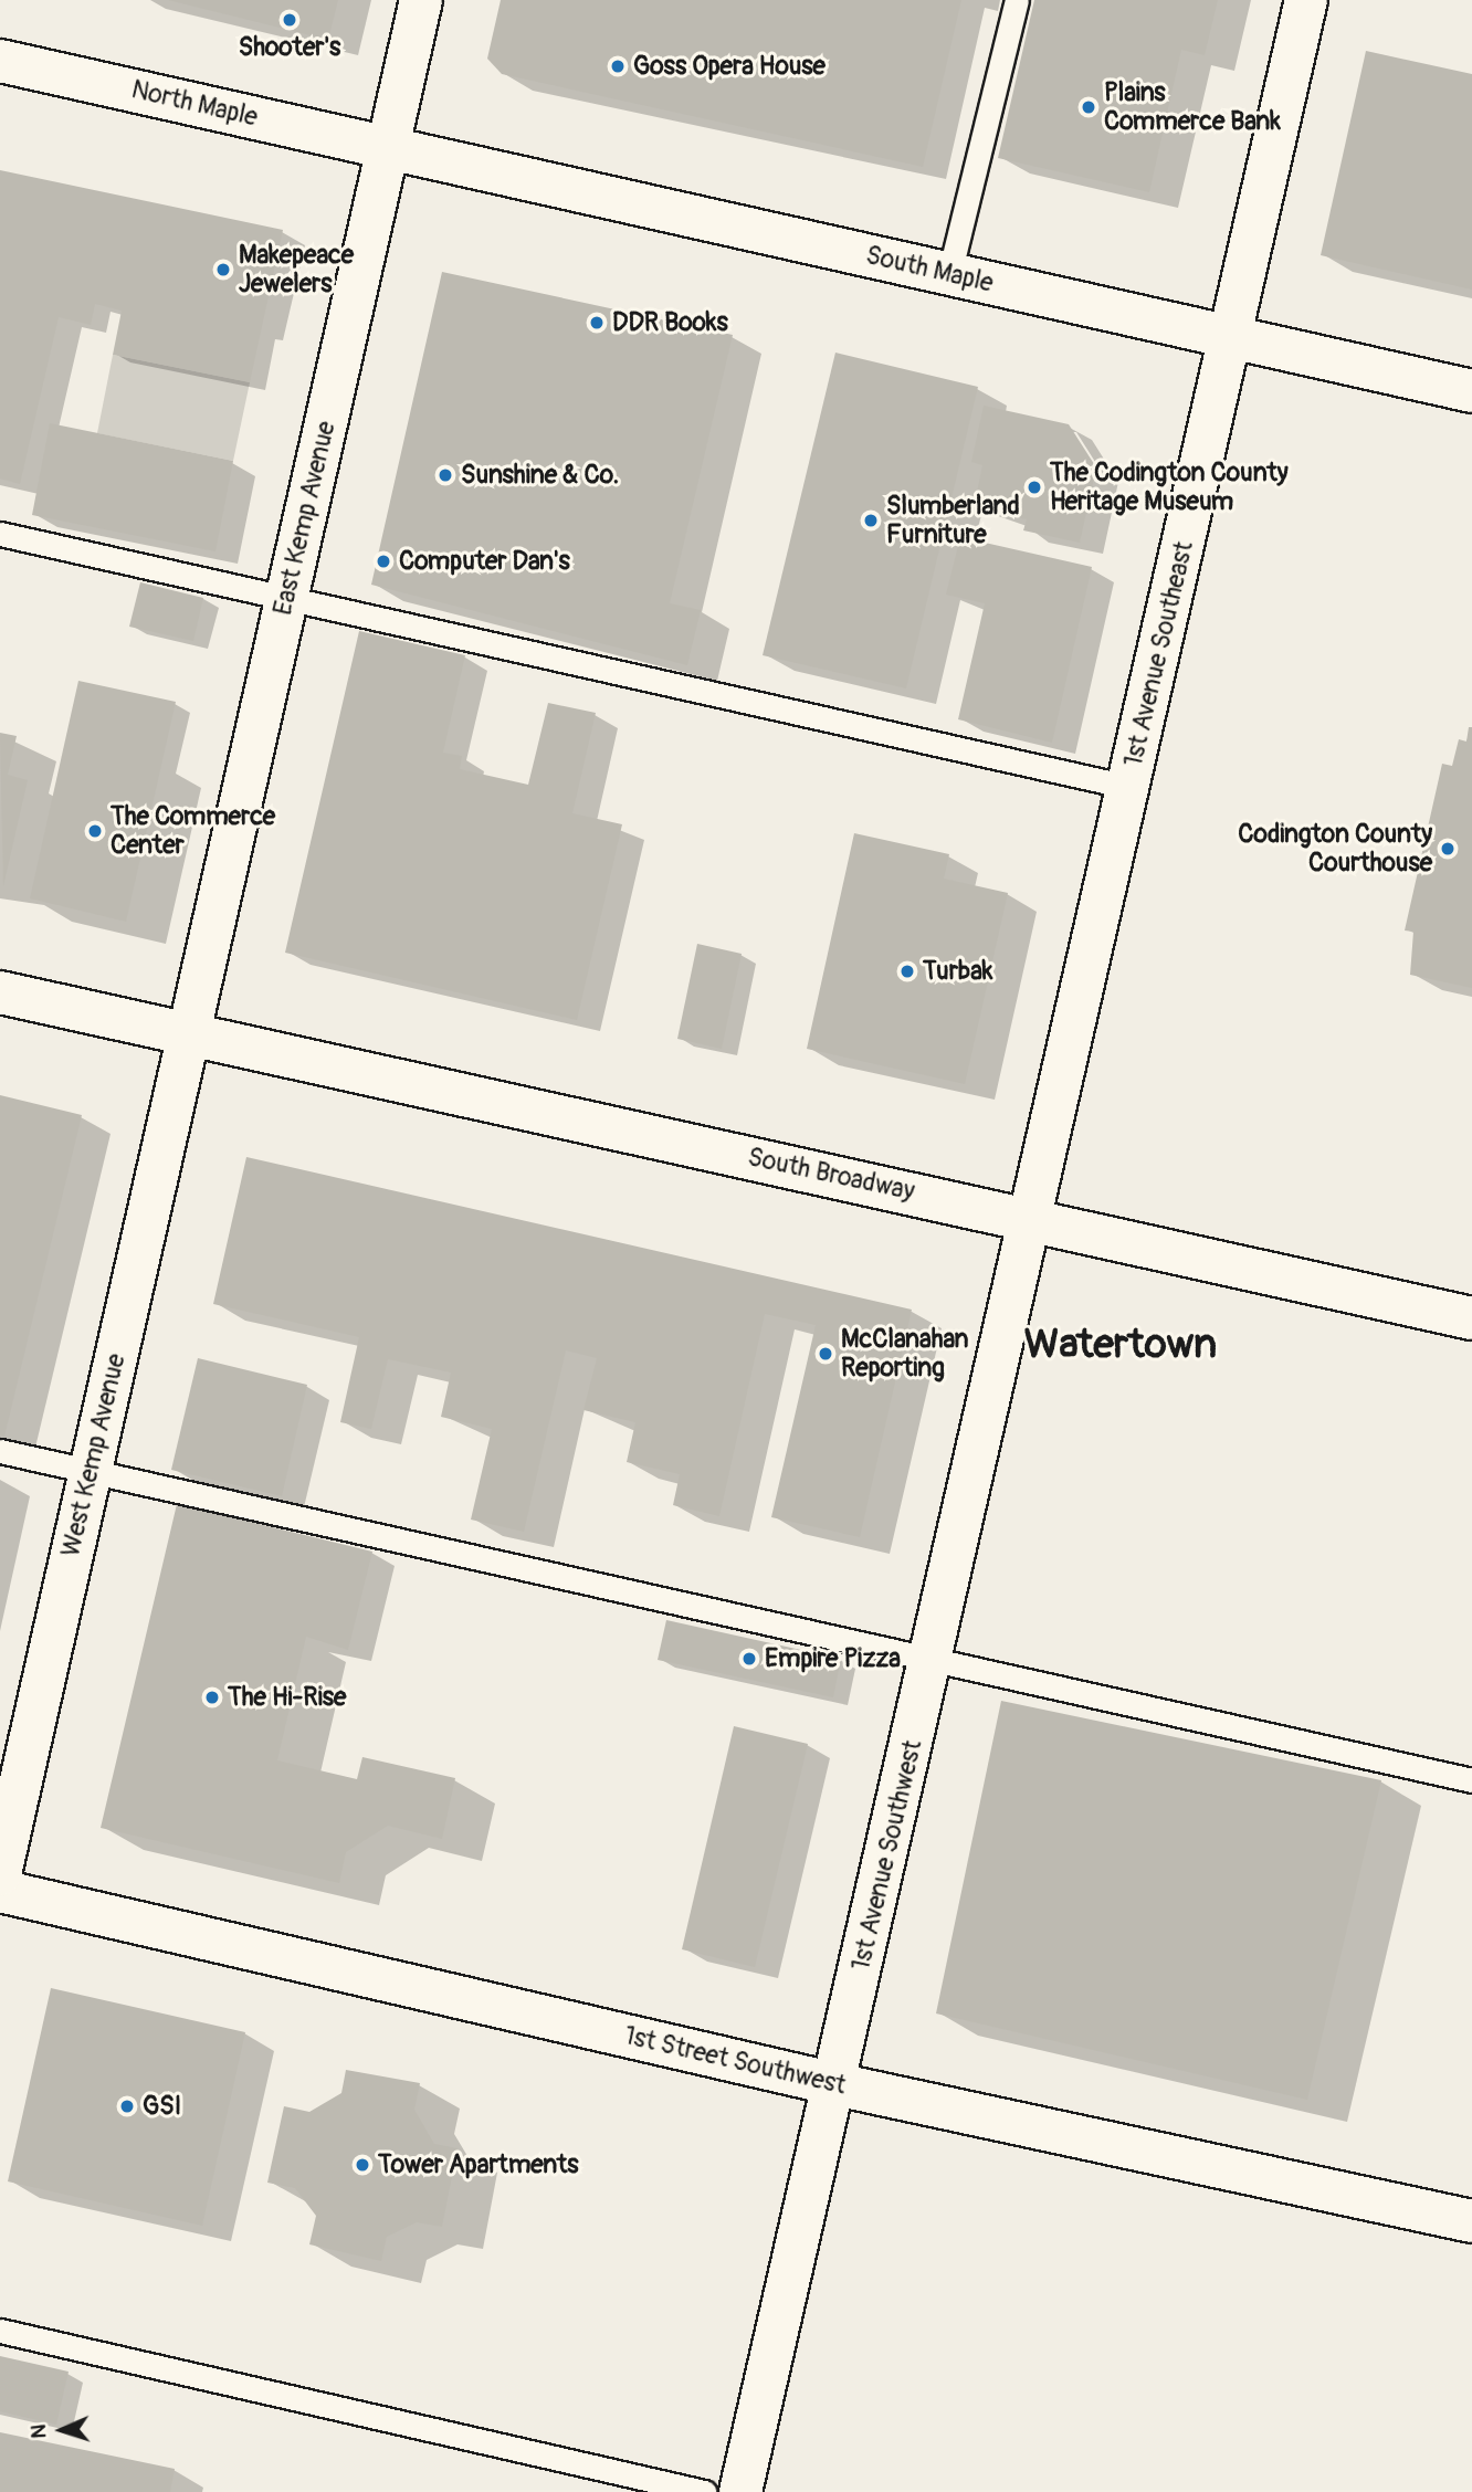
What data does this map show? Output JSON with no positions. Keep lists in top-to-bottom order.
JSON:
{
  "streets": {
    "street": [
      "North Maple",
      "South Maple",
      "East Kemp Avenue",
      "1st Avenue Southeast",
      "South Broadway",
      "West Kemp Avenue",
      "1st Avenue Southwest",
      "1st Street Southwest"
    ]
  },
  "crossings": [
    ["North Maple", "South Maple"],
    ["North Maple", "East Kemp Avenue"],
    ["South Maple", "East Kemp Avenue"],
    ["South Maple", "1st Avenue Southeast"],
    ["East Kemp Avenue", "South Broadway"],
    ["East Kemp Avenue", "West Kemp Avenue"],
    ["1st Avenue Southeast", "South Broadway"],
    ["1st Avenue Southeast", "1st Avenue Southwest"],
    ["South Broadway", "West Kemp Avenue"],
    ["South Broadway", "1st Avenue Southwest"],
    ["1st Avenue Southwest", "1st Street Southwest"]
  ],
  "districts": ["Watertown"],
  "places": [
    "Shooter's",
    "Goss Opera House",
    "Plains Commerce Bank",
    "Makepeace Jewelers",
    "DDR Books",
    "Sunshine & Co.",
    "The Codington County Heritage Museum",
    "Slumberland Furniture",
    "Computer Dan's",
    "The Commerce Center",
    "Codington County Courthouse",
    "Turbak",
    "McClanahan Reporting",
    "Empire Pizza",
    "The Hi-Rise",
    "GSI",
    "Tower Apartments"
  ],
  "north": "left"
}
